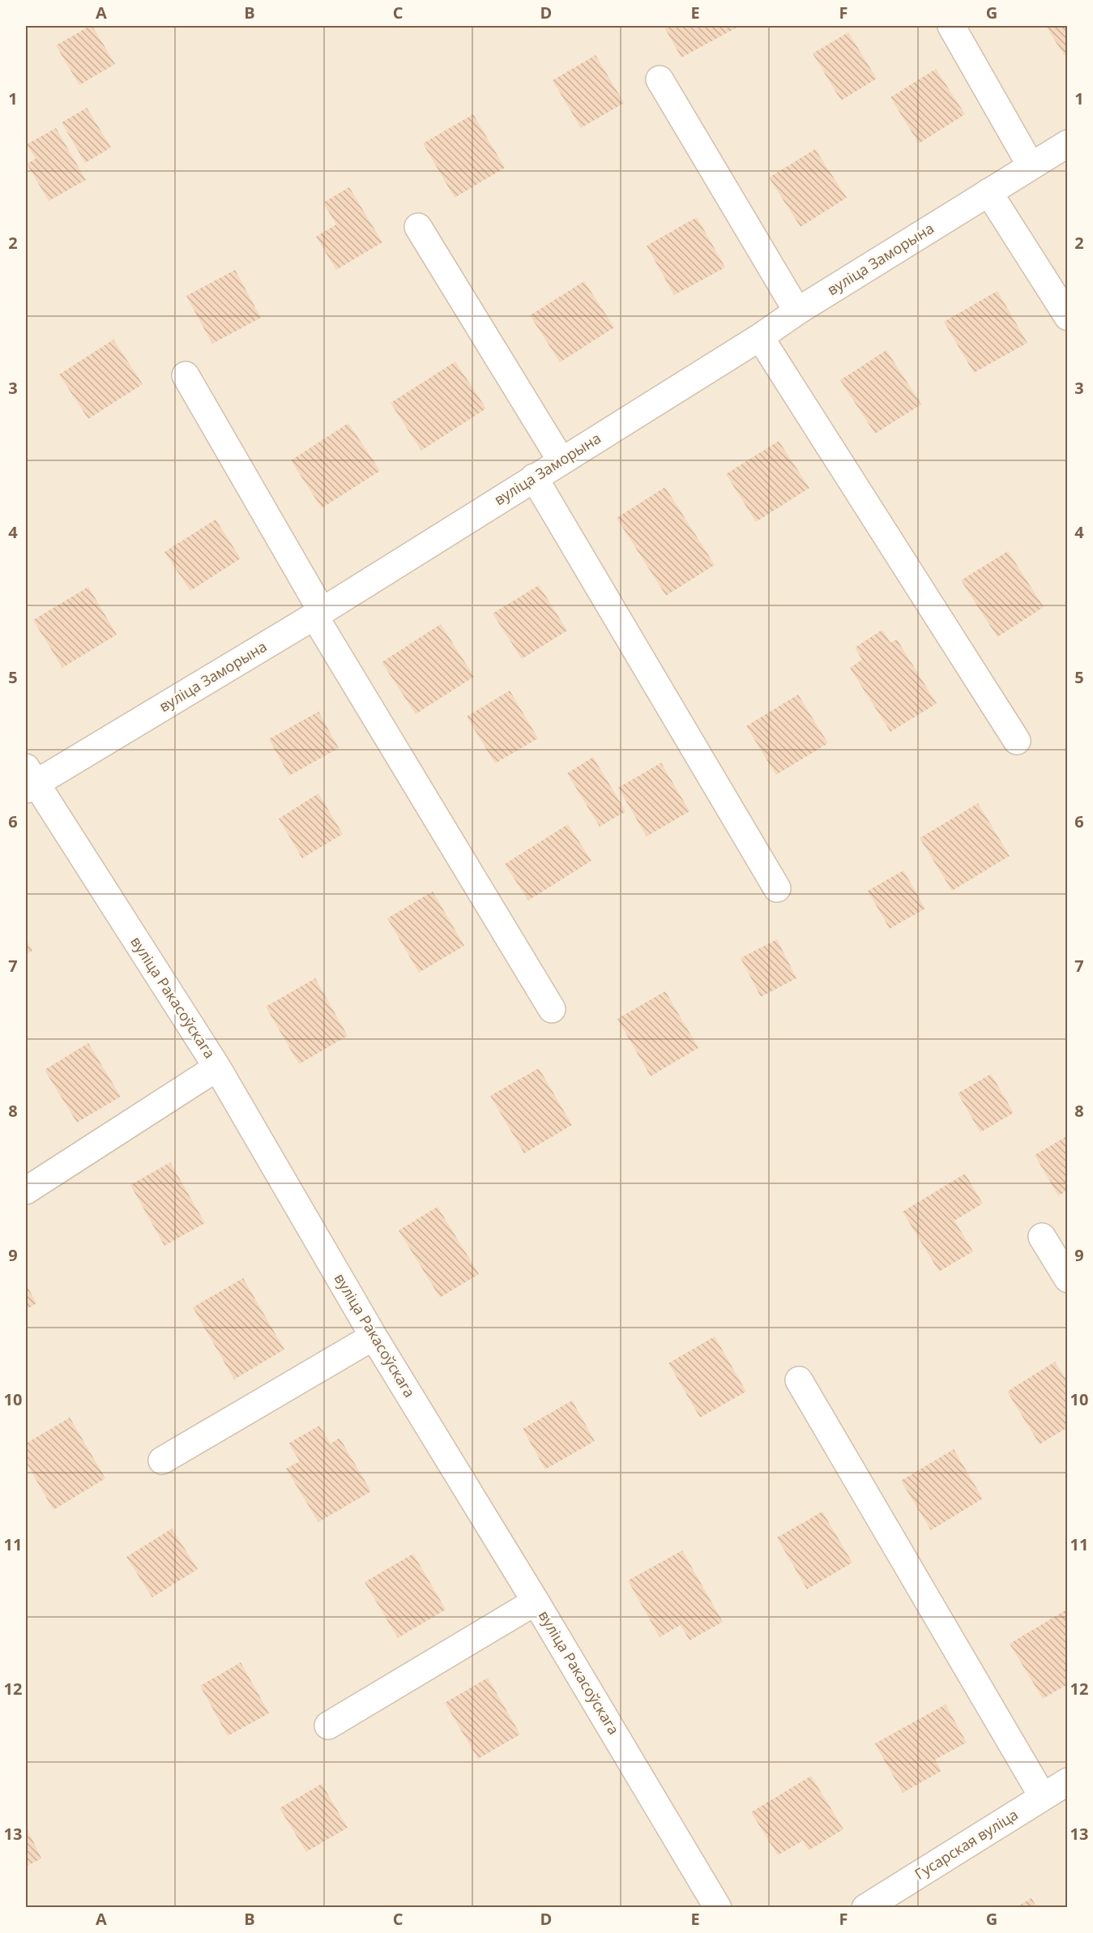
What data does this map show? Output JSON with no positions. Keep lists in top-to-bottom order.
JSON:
{
  "streets": {
    "street": ["вуліца Заморына", "вуліца Ракасоўскага", "Гусарская вуліца"]
  },
  "crossings": [
    ["вуліца Заморына", "вуліца Ракасоўскага"]
  ],
  "grid": {
    "columns": [
      "A",
      "B",
      "C",
      "D",
      "E",
      "F",
      "G"
    ],
    "rows": [
      "1",
      "2",
      "3",
      "4",
      "5",
      "6",
      "7",
      "8",
      "9",
      "10",
      "11",
      "12",
      "13"
    ]
  }
}
